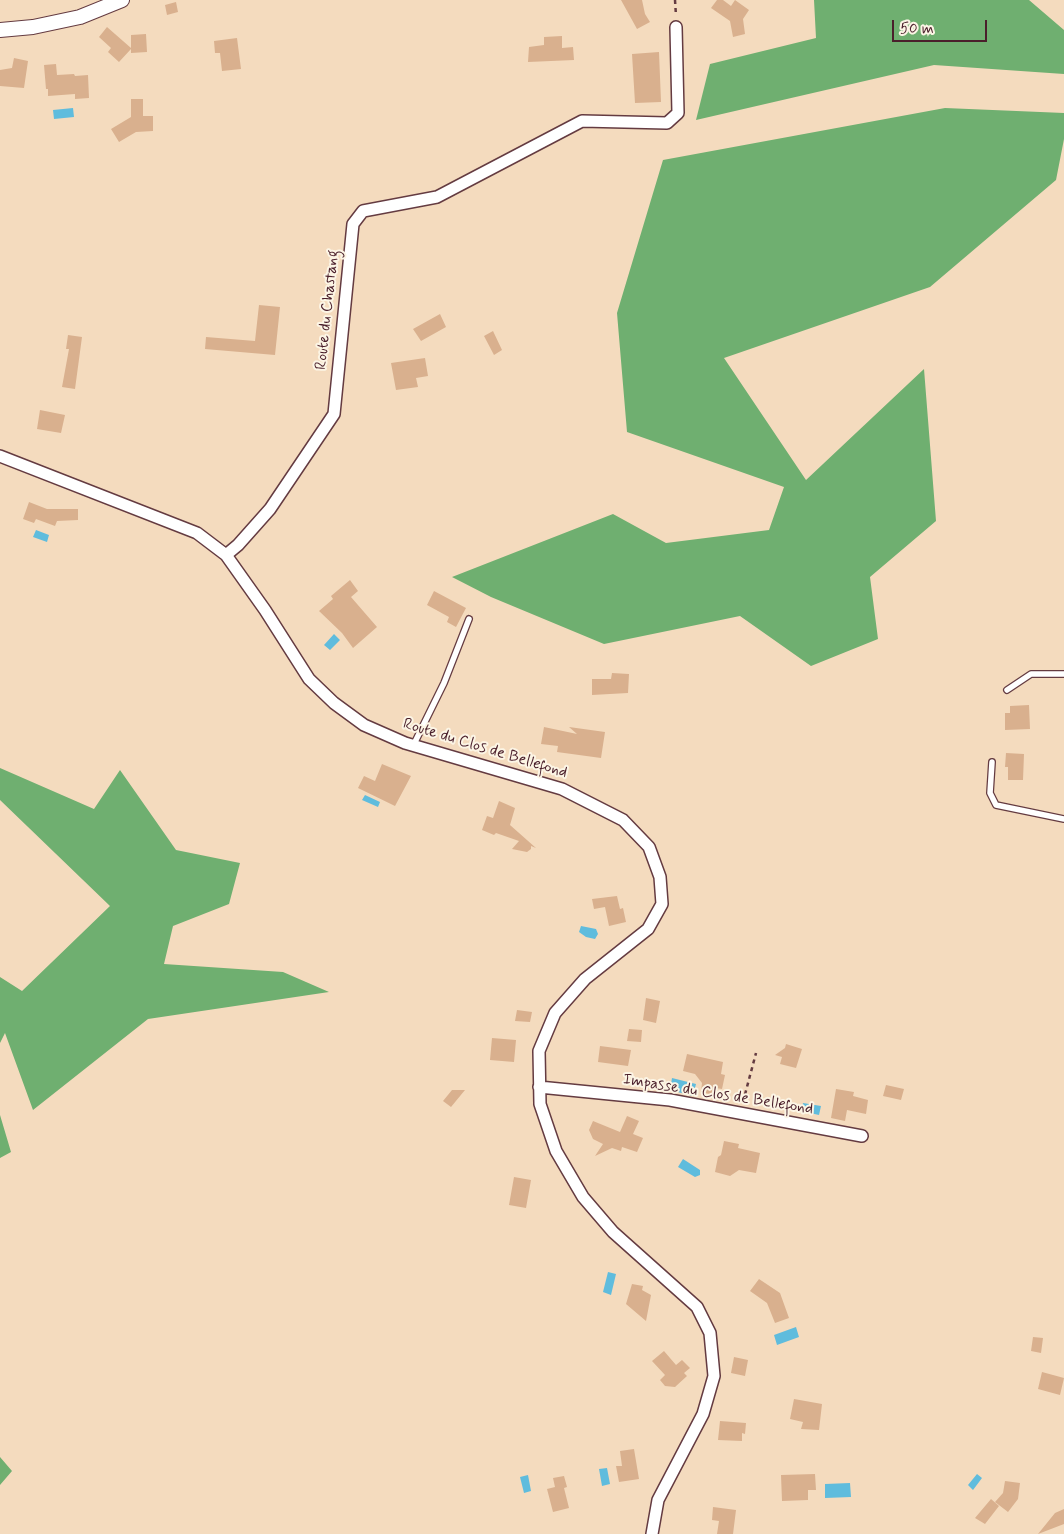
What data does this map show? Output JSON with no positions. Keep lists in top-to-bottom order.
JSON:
{
  "streets": {
    "street": ["Route du Chastang", "Route du Clos de Bellefond", "Impasse du Clos de Bellefond"]
  },
  "crossings": [
    ["Route du Chastang", "Route du Clos de Bellefond"],
    ["Route du Clos de Bellefond", "Impasse du Clos de Bellefond"]
  ],
  "scale_bar": "50 m"
}
